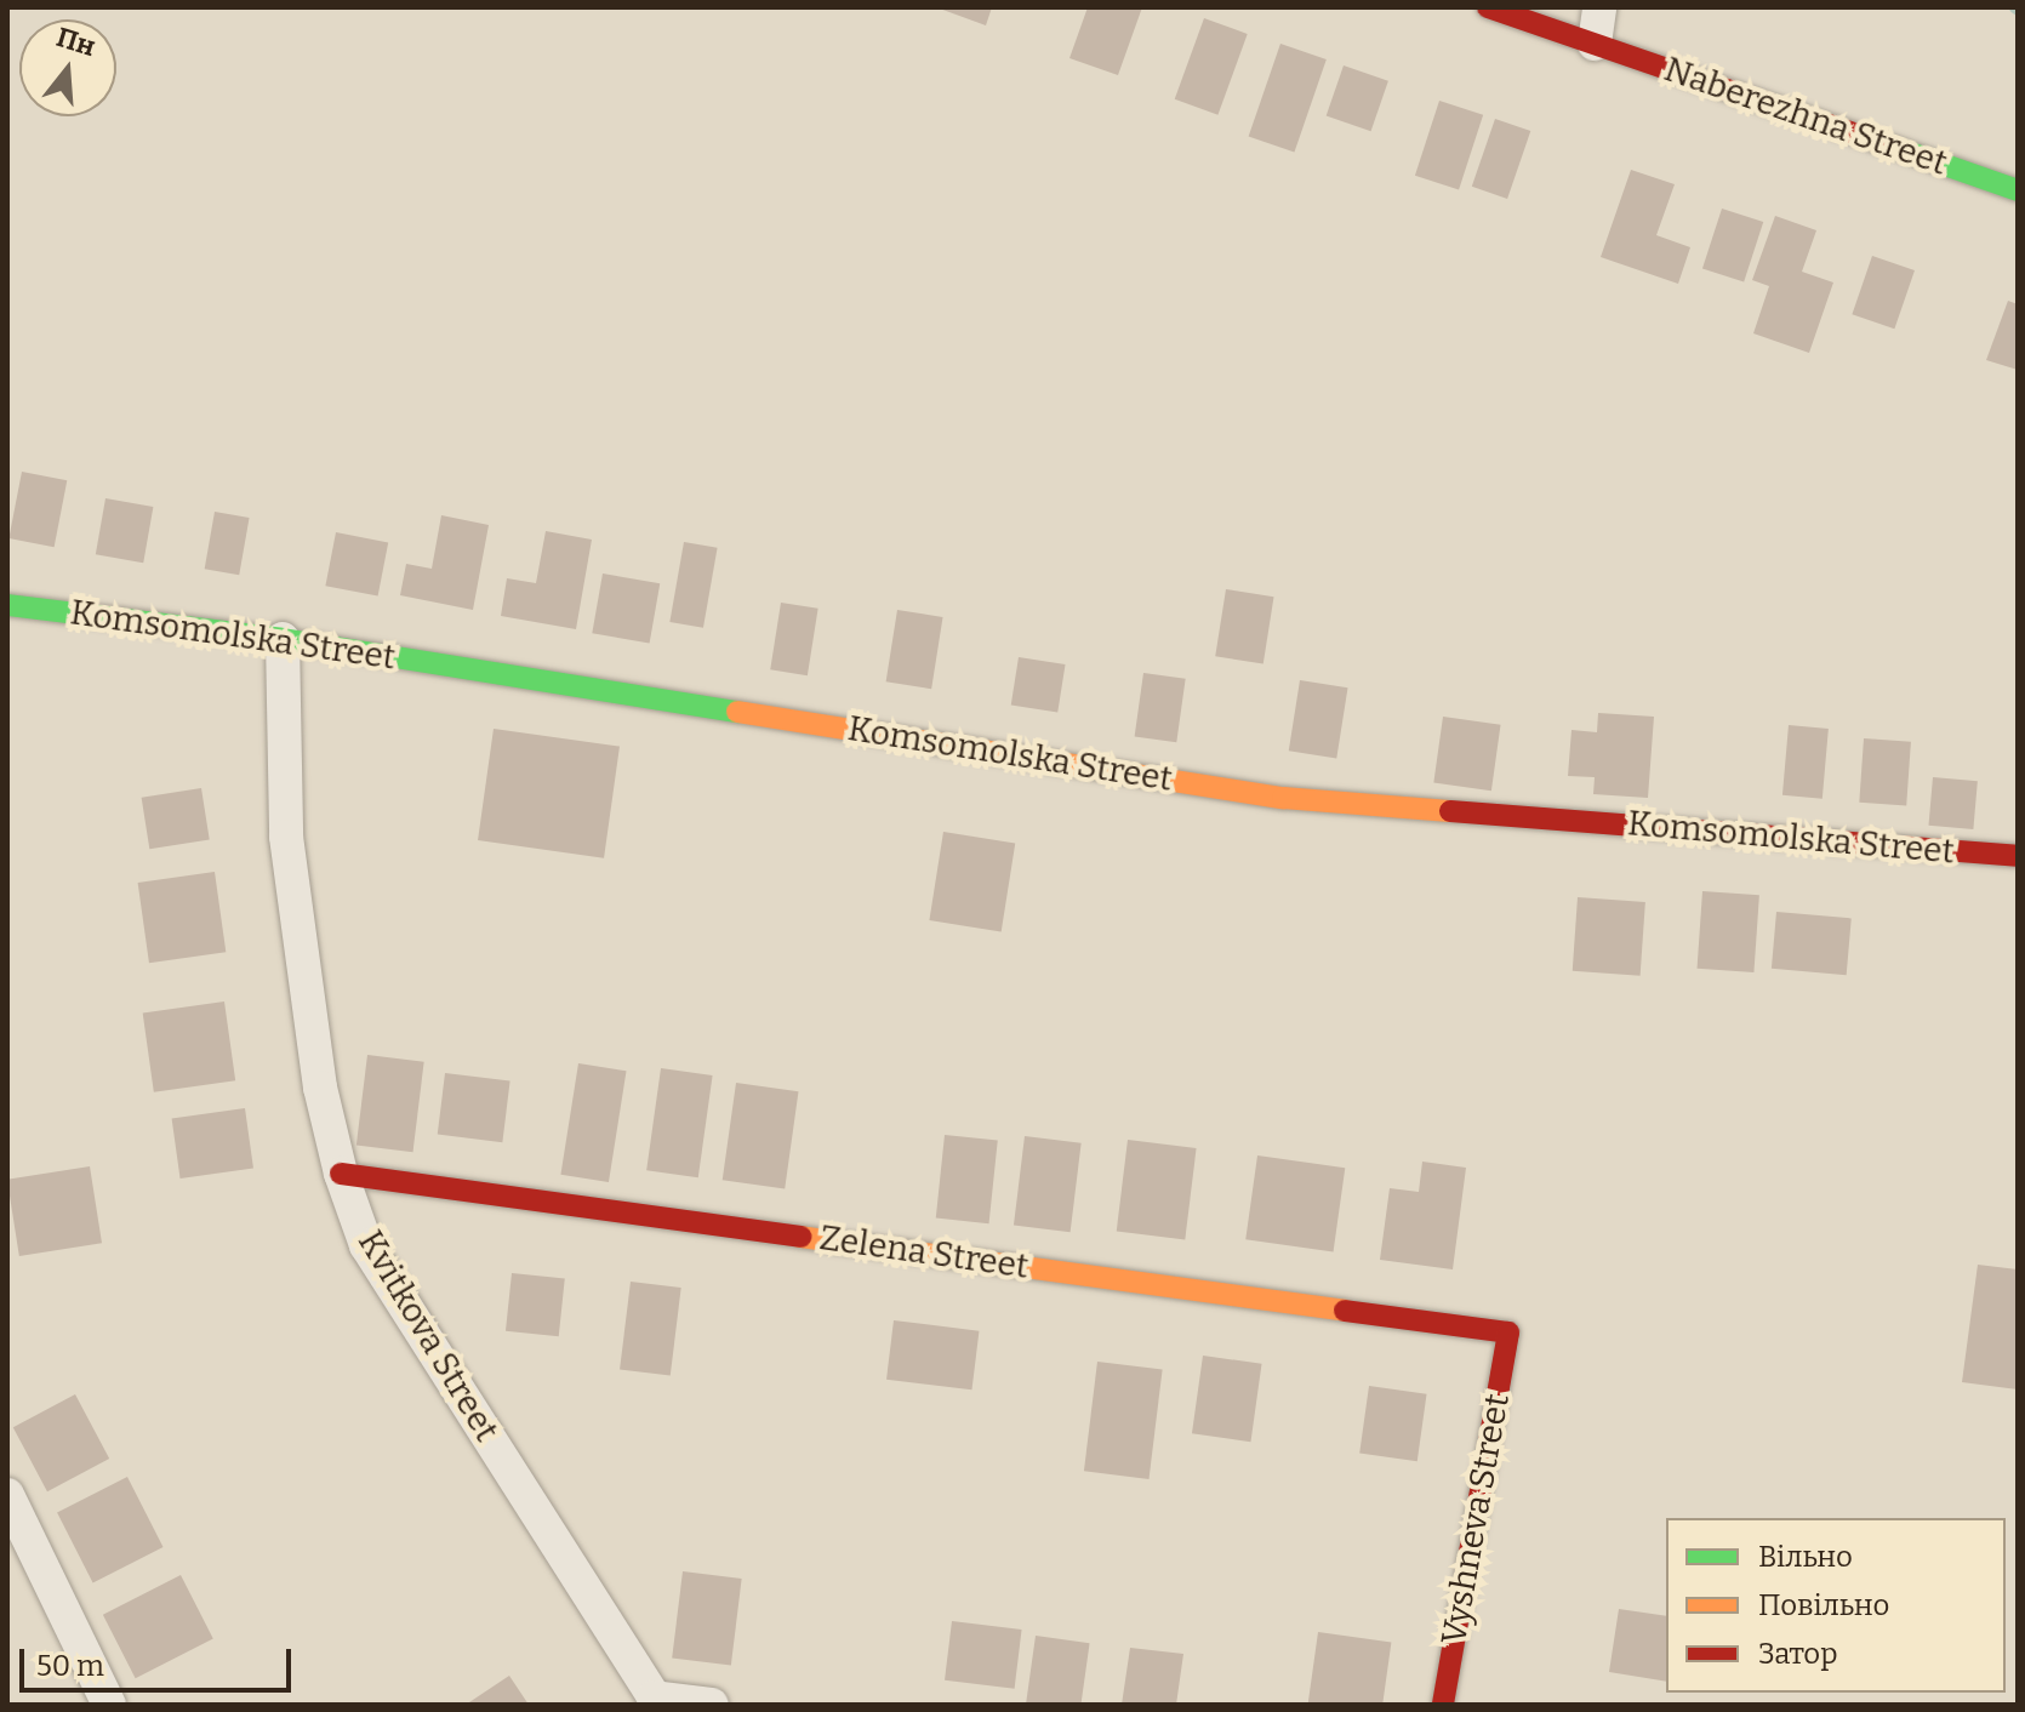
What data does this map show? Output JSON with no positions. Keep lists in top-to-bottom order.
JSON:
{
  "streets": {
    "street": [
      "Naberezhna Street",
      "Komsomolska Street",
      "Zelena Street",
      "Kvitkova Street",
      "Vyshneva Street"
    ]
  },
  "crossings": [
    ["Komsomolska Street", "Kvitkova Street"],
    ["Zelena Street", "Kvitkova Street"],
    ["Zelena Street", "Vyshneva Street"]
  ],
  "legend": ["Вільно", "Повільно", "Затор"],
  "scale_bar": "50 m",
  "north": "top"
}
